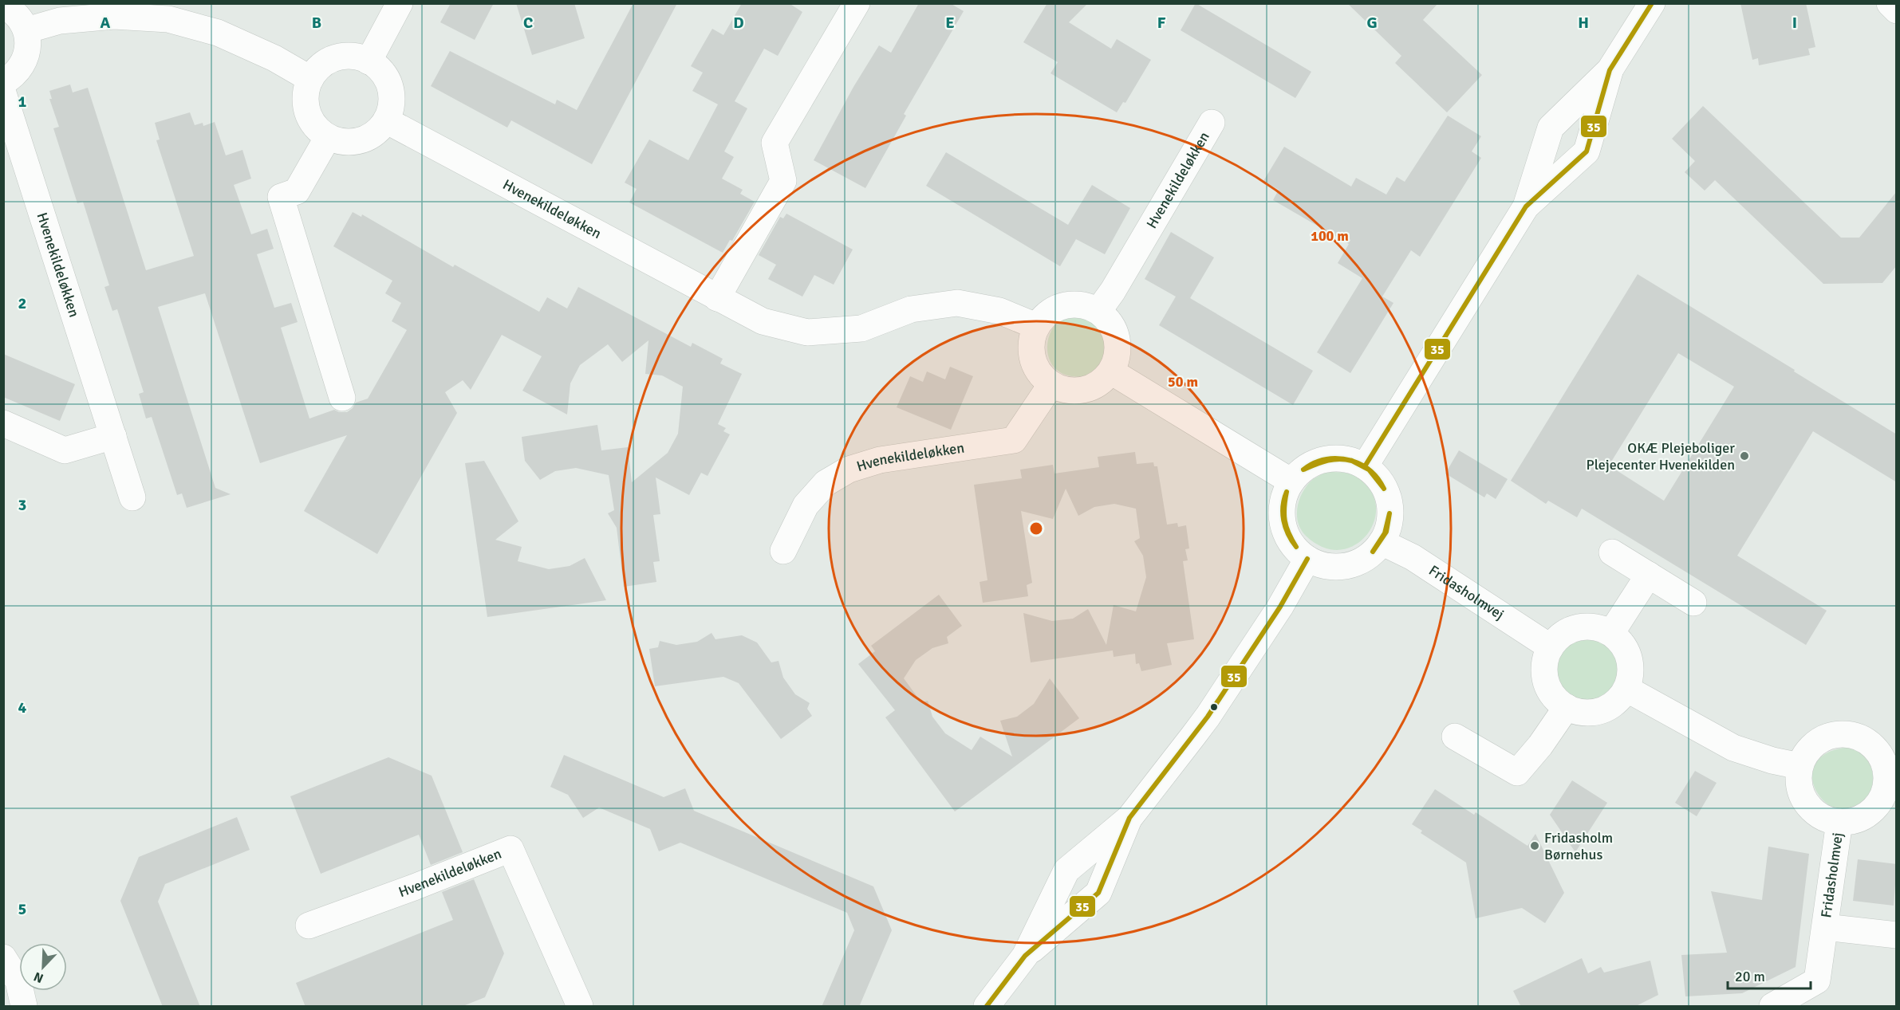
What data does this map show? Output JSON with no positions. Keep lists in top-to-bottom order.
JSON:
{
  "streets": {
    "street": ["Hvenekildeløkken", "Fridasholmvej"]
  },
  "places": ["OKÆ Plejeboliger Plejecenter Hvenekilden", "Fridasholm Børnehus"],
  "lines": ["transit line 35"],
  "scale_bar": "20 m",
  "north": "bottom left",
  "grid": {
    "columns": [
      "A",
      "B",
      "C",
      "D",
      "E",
      "F",
      "G",
      "H",
      "I"
    ],
    "rows": [
      "1",
      "2",
      "3",
      "4",
      "5"
    ]
  },
  "rings": ["100 m", "50 m"]
}
